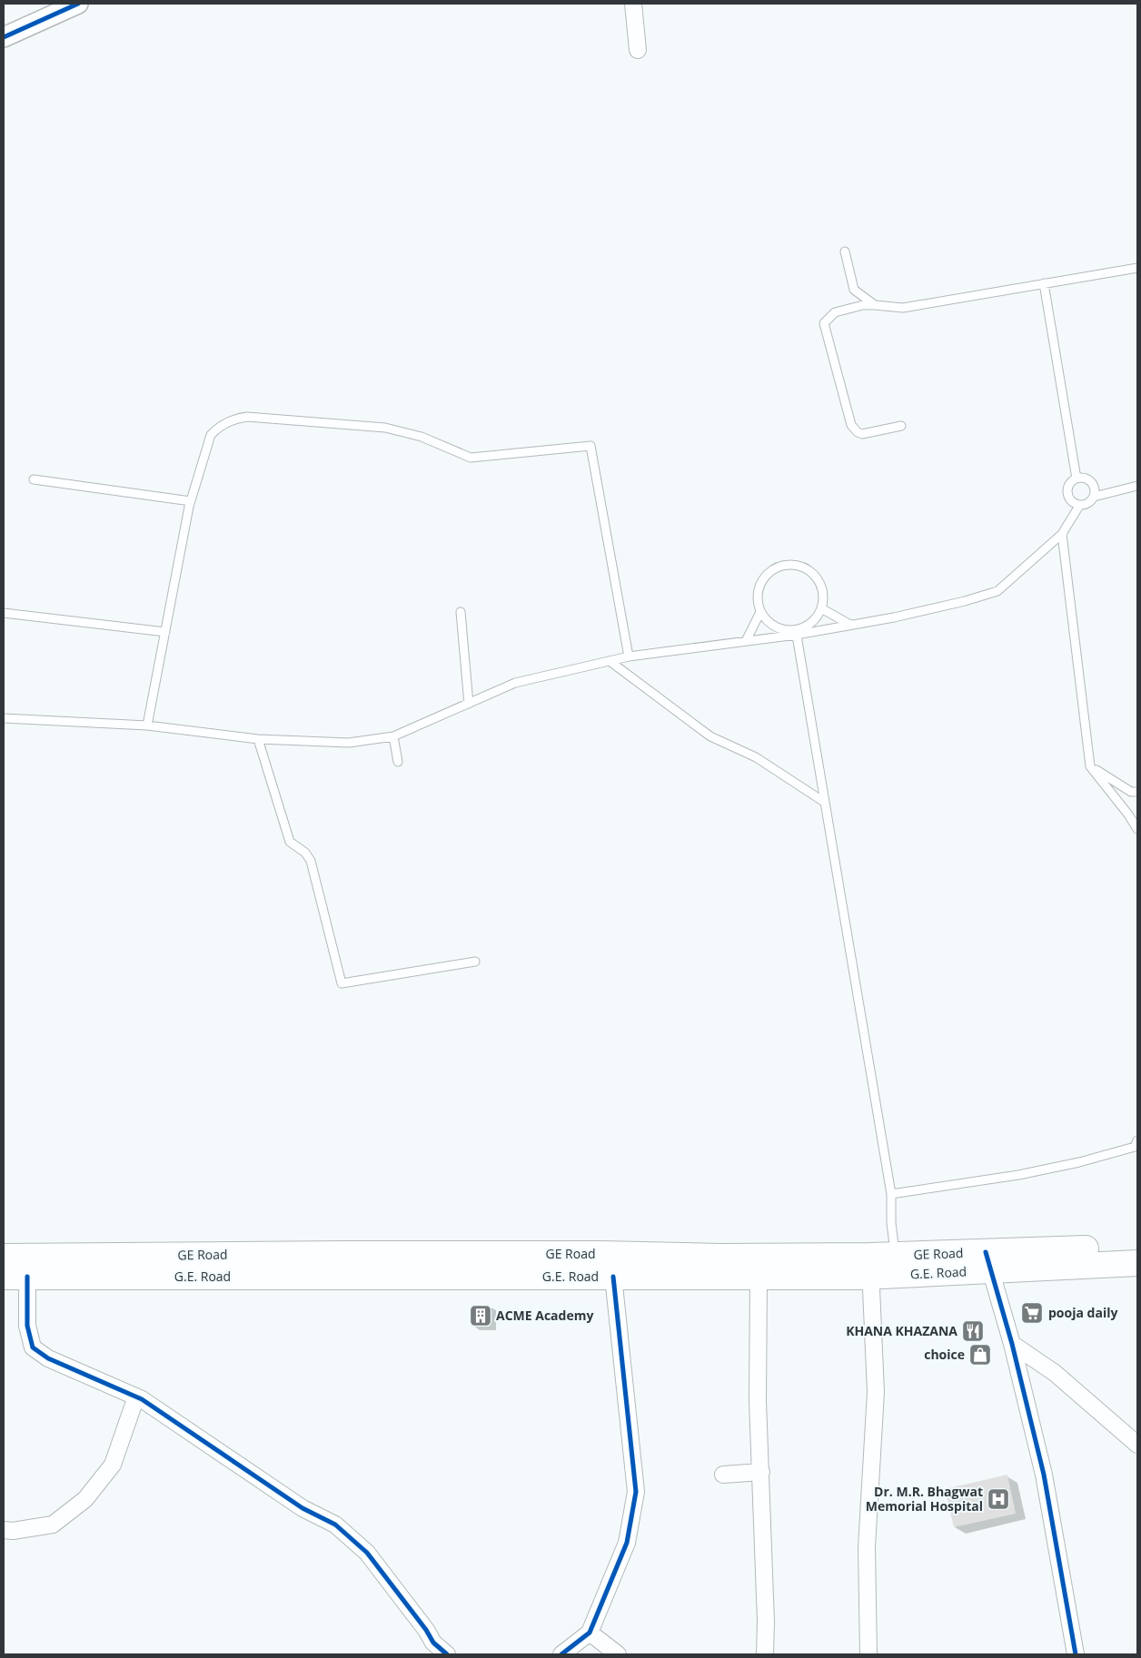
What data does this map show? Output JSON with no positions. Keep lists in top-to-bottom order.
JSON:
{
  "streets": {
    "main road": ["GE Road", "G.E. Road"]
  },
  "crossings": [
    ["GE Road", "G.E. Road"]
  ],
  "places": {
    "supermarket": ["pooja daily"],
    "building": ["ACME Academy"],
    "restaurant": ["KHANA KHAZANA"],
    "shop": ["choice"],
    "hospital": ["Dr. M.R. Bhagwat Memorial Hospital"]
  }
}
